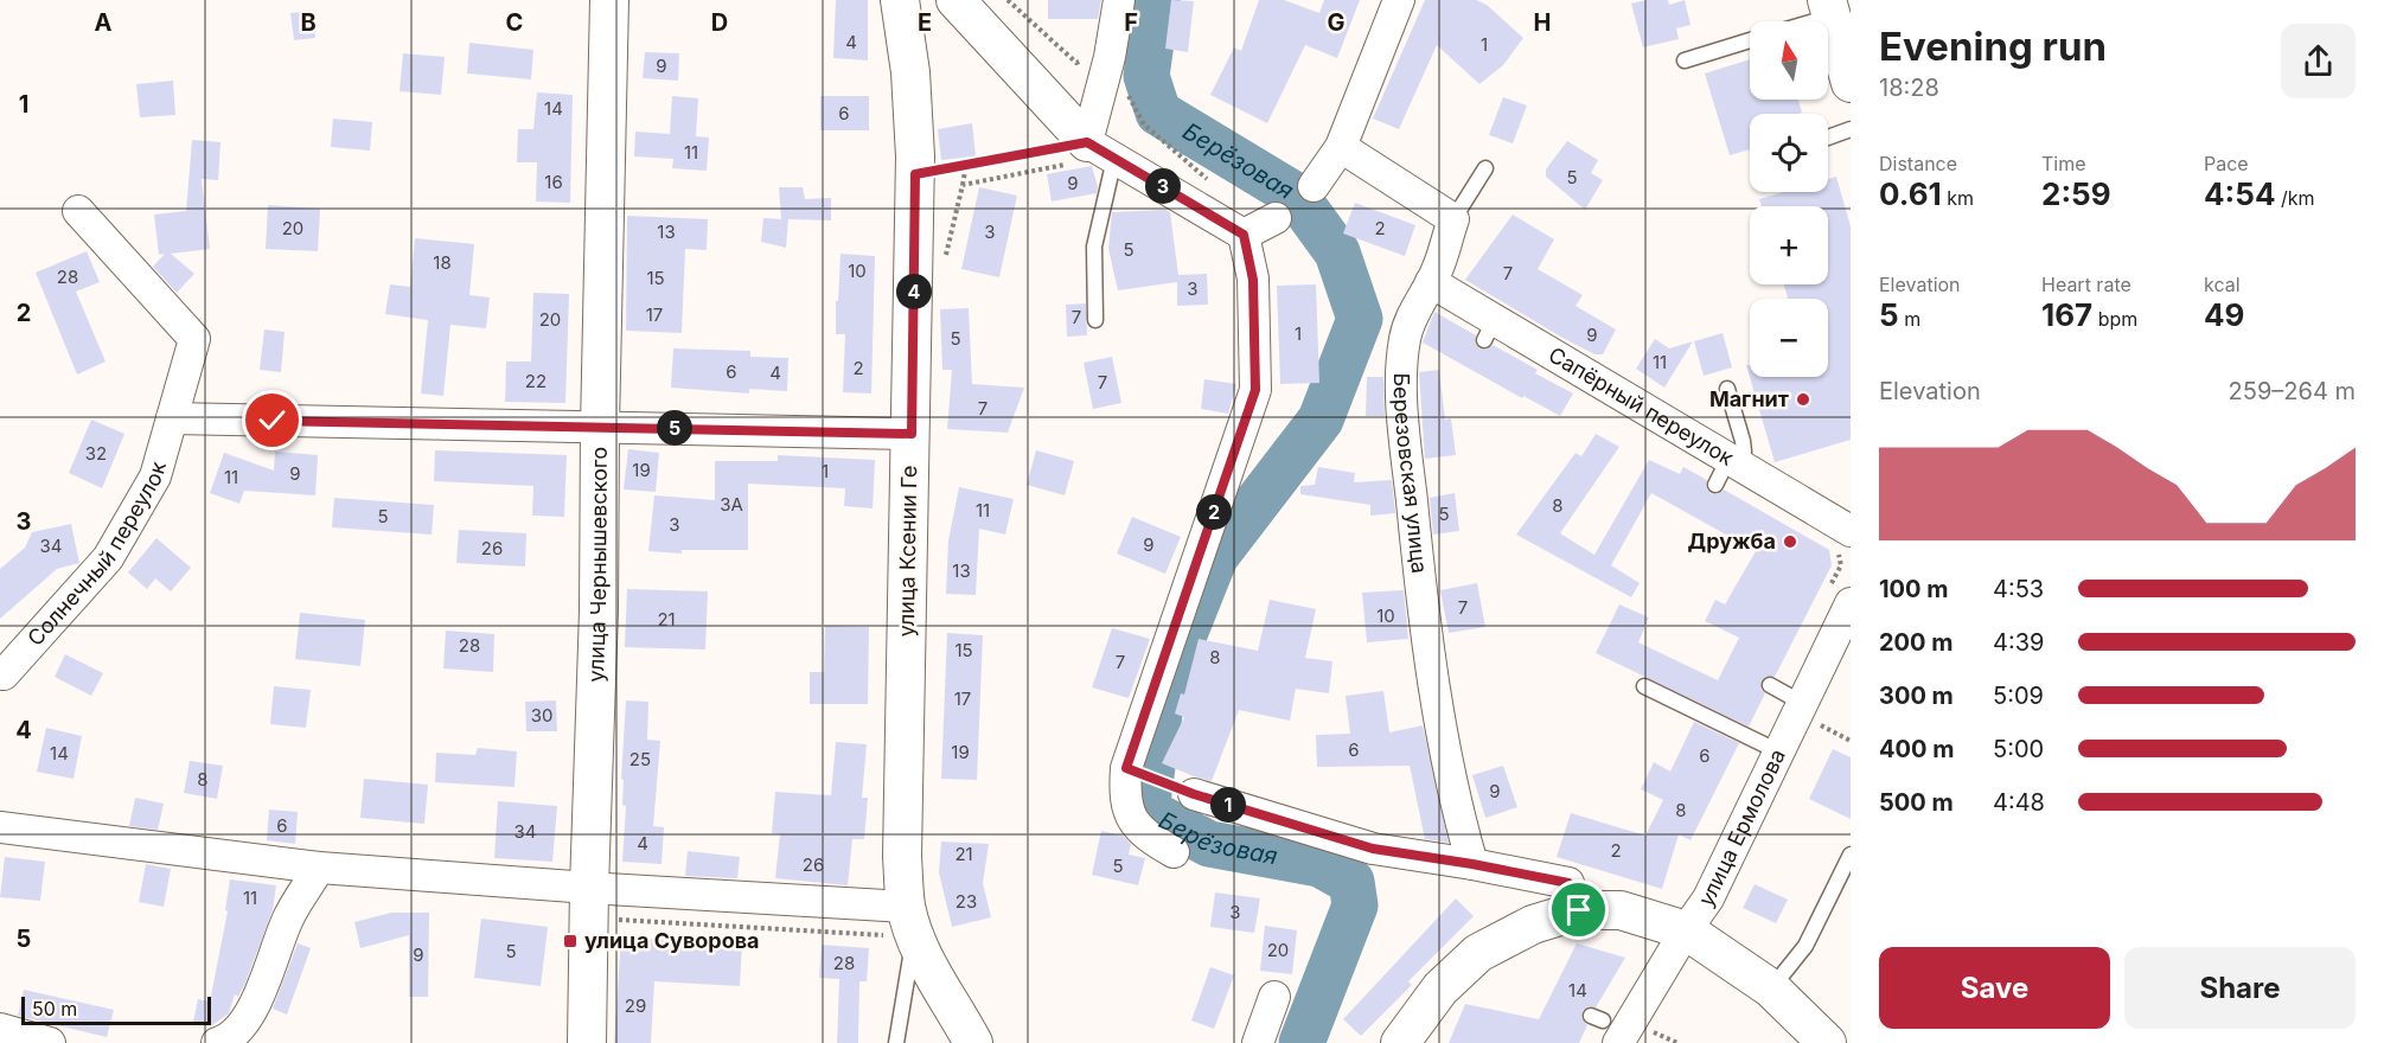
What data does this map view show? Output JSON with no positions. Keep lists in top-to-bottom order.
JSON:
{
  "streets": {
    "street": [
      "Сапёрный переулок",
      "Березовская улица",
      "Солнечный переулок",
      "улица Ксении Ге",
      "улица Чернышевского",
      "улица Ермолова"
    ]
  },
  "crossings": [
    ["Сапёрный переулок", "Березовская улица"]
  ],
  "water": ["Берёзовая"],
  "places": {
    "other": ["Магнит", "Дружба"],
    "transit": ["улица Суворова"]
  },
  "house_numbers": [
    "4",
    "1",
    "9",
    "14",
    "6",
    "11",
    "5",
    "16",
    "9",
    "20",
    "2",
    "13",
    "3",
    "5",
    "18",
    "10",
    "7",
    "28",
    "15",
    "3",
    "17",
    "7",
    "20",
    "1",
    "9",
    "5",
    "11",
    "2",
    "6",
    "4",
    "22",
    "7",
    "7",
    "32",
    "19",
    "1",
    "9",
    "11",
    "3А",
    "8",
    "11",
    "5",
    "5",
    "3",
    "9",
    "34",
    "26",
    "13",
    "7",
    "10",
    "21",
    "28",
    "15",
    "8",
    "7",
    "17",
    "30",
    "6",
    "19",
    "14",
    "6",
    "25",
    "8",
    "9",
    "8",
    "6",
    "34",
    "4",
    "2",
    "21",
    "26",
    "5",
    "11",
    "23",
    "3",
    "20",
    "5",
    "9",
    "28",
    "14",
    "29"
  ],
  "scale_bar": "50 m",
  "north": "top",
  "page": {
    "heading": ["Evening run", "18:28"],
    "map_buttons": ["+", "−"],
    "stats": [
      ["Distance", "0.61 km"],
      ["Time", "2:59"],
      ["Pace", "4:54 /km"],
      ["Elevation", "5 m"],
      ["Heart rate", "167 bpm"],
      ["kcal", "49"]
    ],
    "pins": [
      "3",
      "4",
      "5",
      "2",
      "1"
    ],
    "chart": ["Elevation", "259–264 m"],
    "list": [
      {
        "name": "100 m",
        "note": "4:53"
      },
      {
        "name": "200 m",
        "note": "4:39"
      },
      {
        "name": "300 m",
        "note": "5:09"
      },
      {
        "name": "400 m",
        "note": "5:00"
      },
      {
        "name": "500 m",
        "note": "4:48"
      }
    ],
    "buttons": ["Save", "Share"],
    "scale": "50 m"
  },
  "grid": {
    "columns": [
      "A",
      "B",
      "C",
      "D",
      "E",
      "F",
      "G",
      "H"
    ],
    "rows": [
      "1",
      "2",
      "3",
      "4",
      "5"
    ]
  }
}
